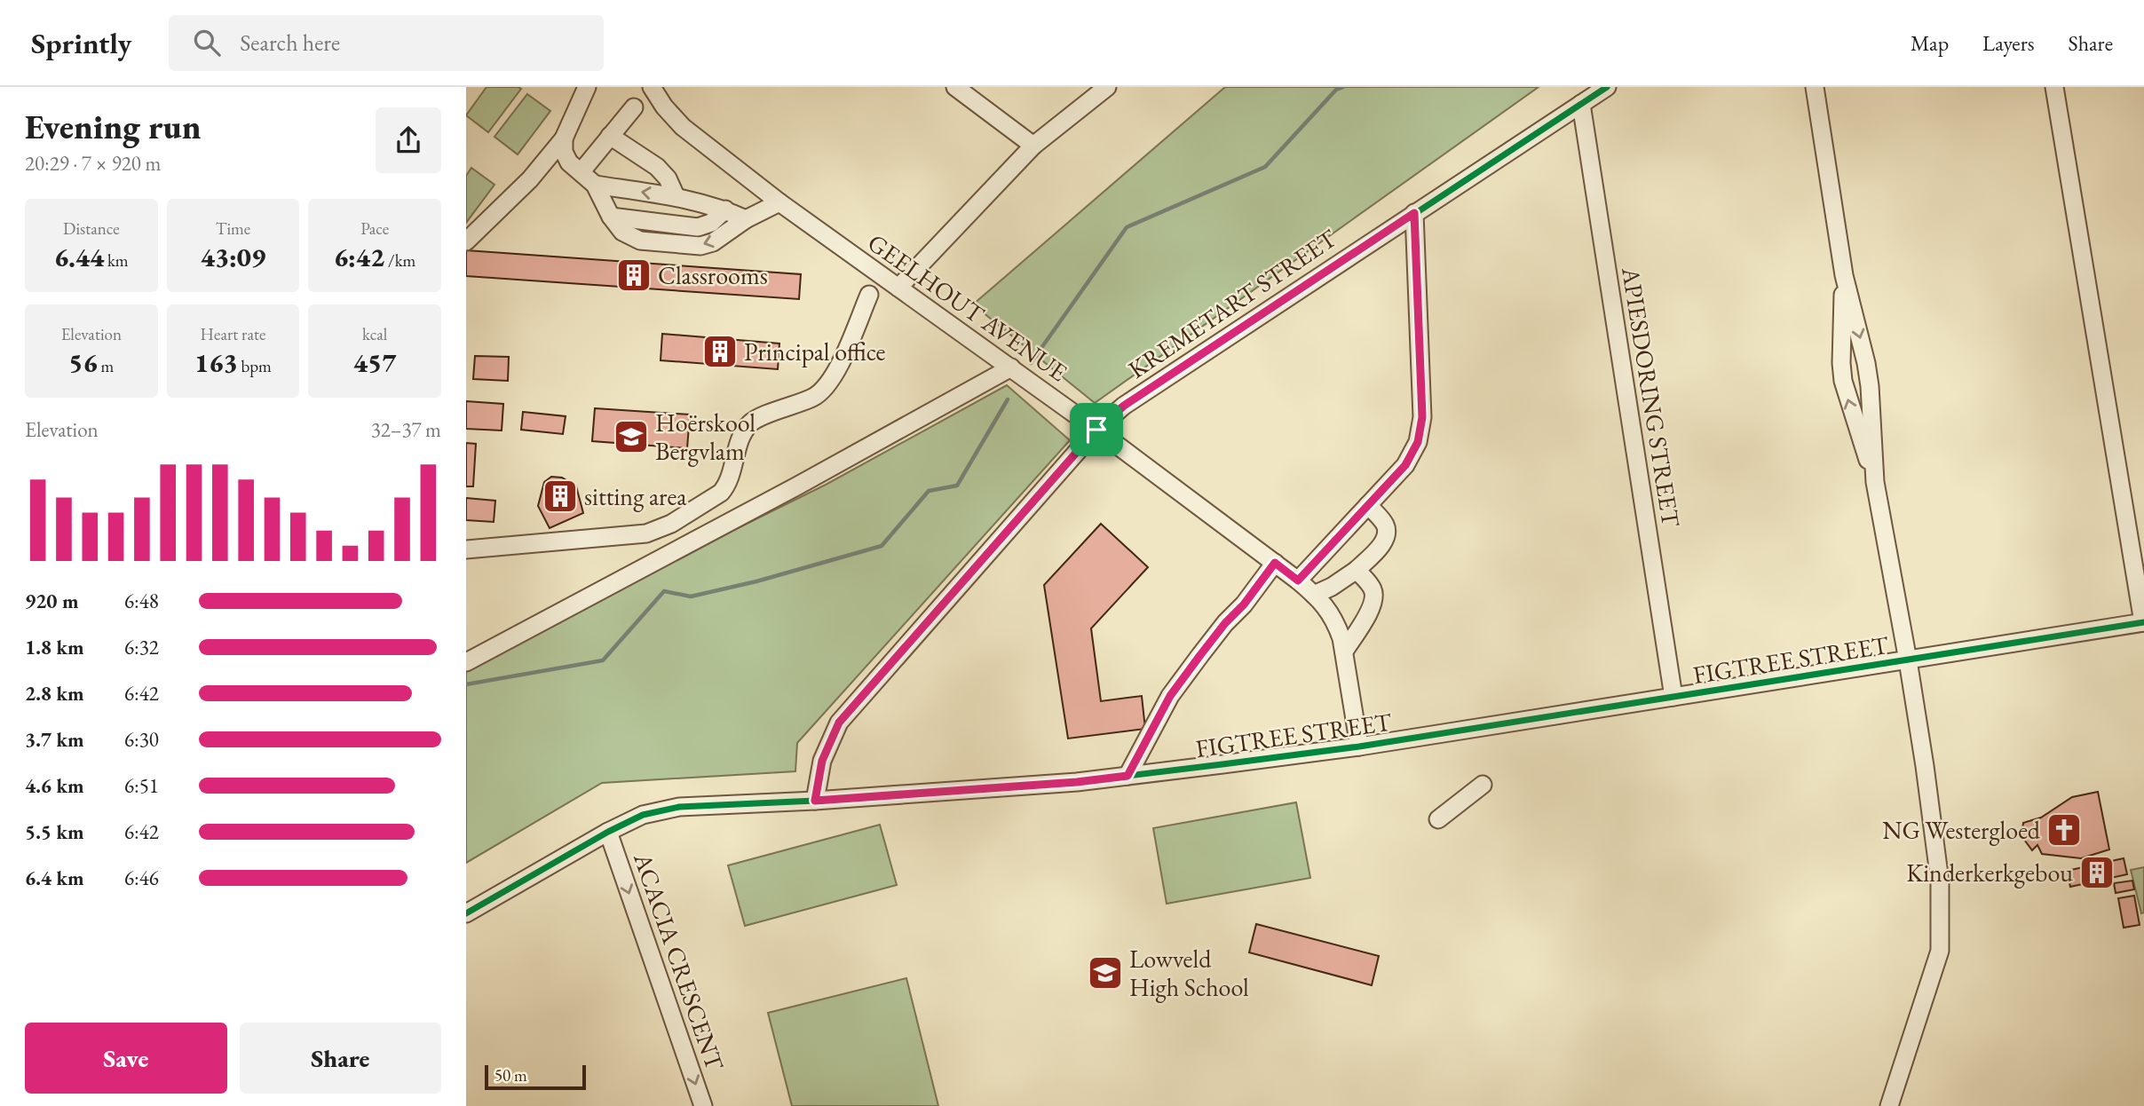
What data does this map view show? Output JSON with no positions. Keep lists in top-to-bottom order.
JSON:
{
  "streets": {
    "street": [
      "KREMETART STREET",
      "GEELHOUT AVENUE",
      "APIESDORING STREET",
      "FIGTREE STREET",
      "ACACIA CRESCENT"
    ]
  },
  "crossings": [
    ["KREMETART STREET", "GEELHOUT AVENUE"],
    ["KREMETART STREET", "APIESDORING STREET"],
    ["KREMETART STREET", "FIGTREE STREET"],
    ["GEELHOUT AVENUE", "FIGTREE STREET"],
    ["APIESDORING STREET", "FIGTREE STREET"],
    ["FIGTREE STREET", "ACACIA CRESCENT"]
  ],
  "one_way": ["ACACIA CRESCENT"],
  "places": {
    "building": [
      "Classrooms",
      "Principal office",
      "sitting area",
      "Kinderkerkgebou"
    ],
    "school or university": ["Hoërskool Bergvlam", "Lowveld High School"],
    "church": ["NG Westergloed"]
  },
  "scale_bar": "50 m",
  "page": {
    "header": "Sprintly",
    "search": "Search here",
    "nav": ["Map", "Layers", "Share"],
    "heading": ["Evening run", "20:29 · 7 × 920 m"],
    "stats": [
      ["Distance", "6.44 km"],
      ["Time", "43:09"],
      ["Pace", "6:42 /km"],
      ["Elevation", "56 m"],
      ["Heart rate", "163 bpm"],
      ["kcal", "457"]
    ],
    "chart": ["Elevation", "32–37 m"],
    "list": [
      {
        "name": "920 m",
        "note": "6:48"
      },
      {
        "name": "1.8 km",
        "note": "6:32"
      },
      {
        "name": "2.8 km",
        "note": "6:42"
      },
      {
        "name": "3.7 km",
        "note": "6:30"
      },
      {
        "name": "4.6 km",
        "note": "6:51"
      },
      {
        "name": "5.5 km",
        "note": "6:42"
      },
      {
        "name": "6.4 km",
        "note": "6:46"
      }
    ],
    "buttons": ["Save", "Share"],
    "scale": "50 m"
  }
}
